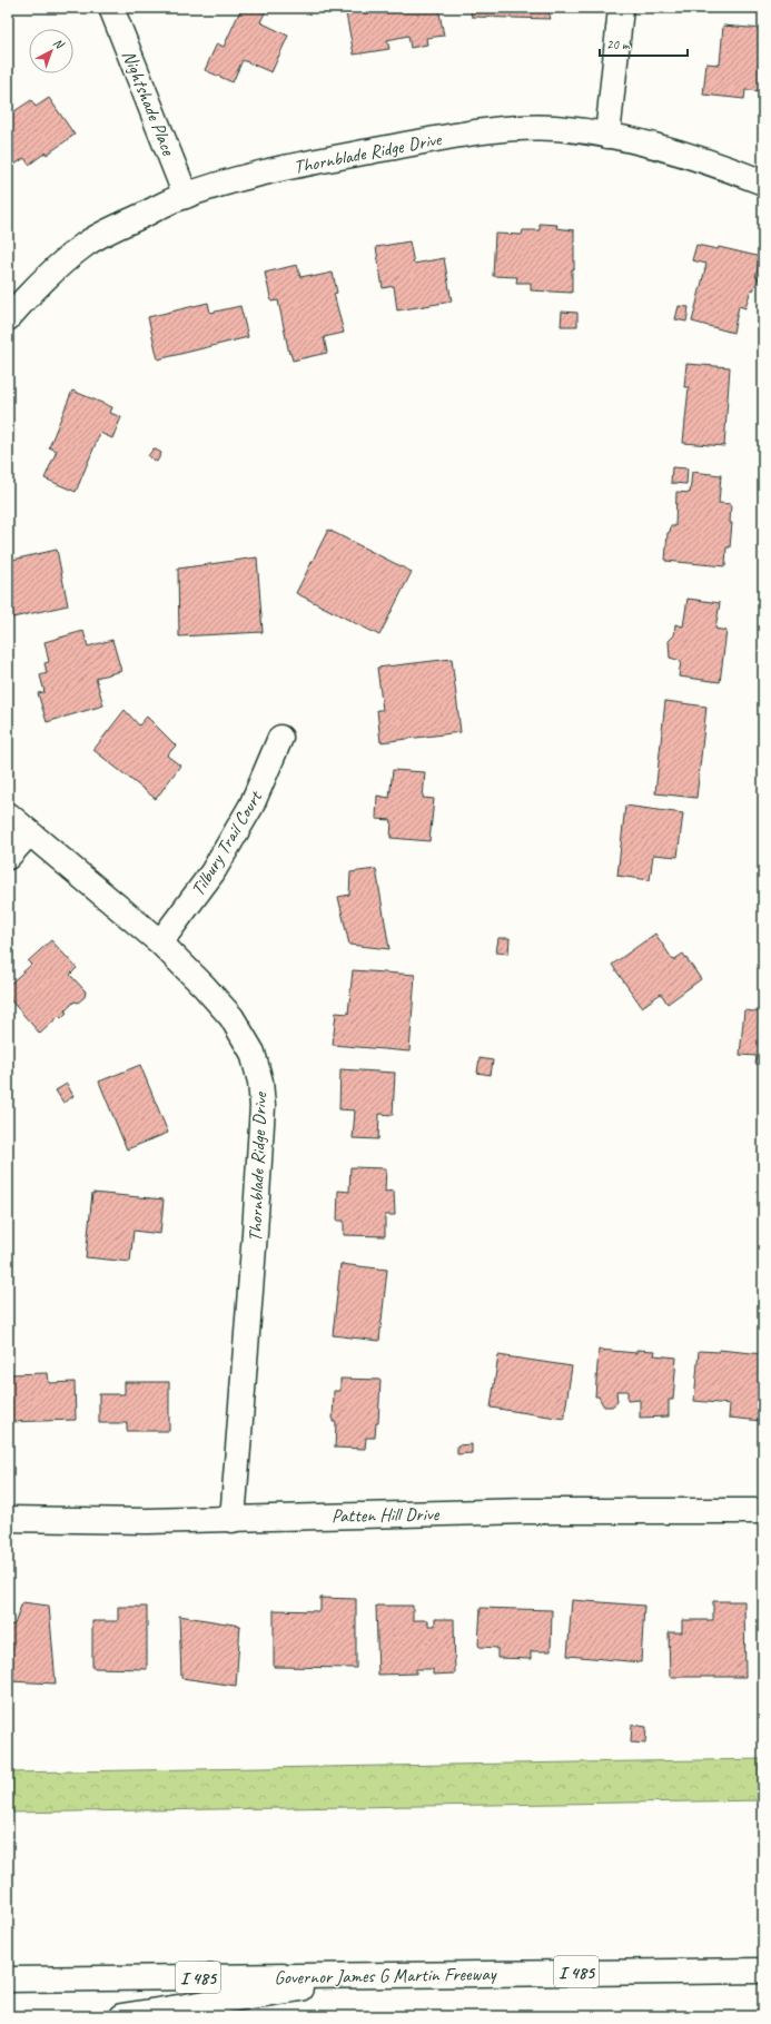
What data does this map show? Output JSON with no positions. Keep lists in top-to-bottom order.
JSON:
{
  "streets": {
    "main road": [
      "Nightshade Place",
      "Thornblade Ridge Drive",
      "Tilbury Trail Court",
      "Patten Hill Drive",
      "I 485",
      "Governor James G Martin Freeway"
    ]
  },
  "crossings": [
    ["Nightshade Place", "Thornblade Ridge Drive"],
    ["Thornblade Ridge Drive", "Tilbury Trail Court"],
    ["Thornblade Ridge Drive", "Patten Hill Drive"]
  ],
  "scale_bar": "20 m",
  "north": "top right"
}
